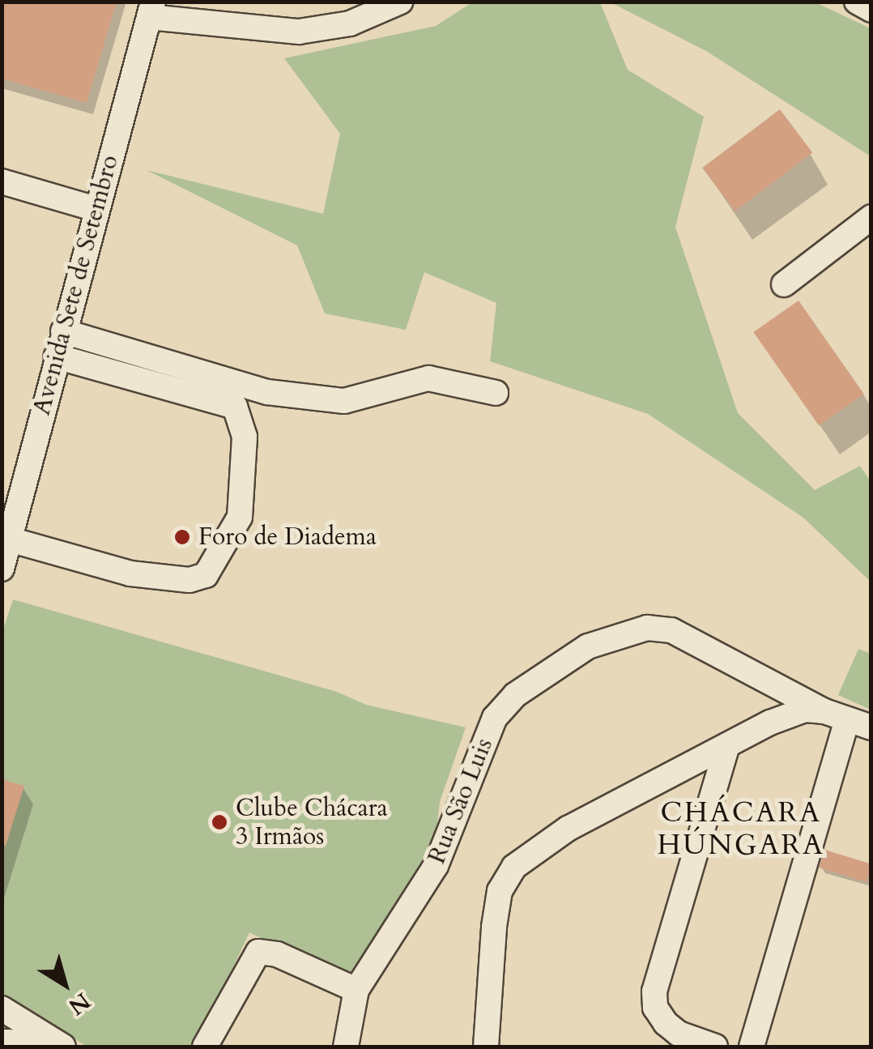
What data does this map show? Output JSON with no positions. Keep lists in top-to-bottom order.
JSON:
{
  "streets": {
    "street": ["Avenida Sete de Setembro", "Rua São Luis"]
  },
  "districts": ["CHÁCARA HÚNGARA"],
  "places": ["Foro de Diadema", "Clube Chácara 3 Irmãos"],
  "north": "bottom right"
}
